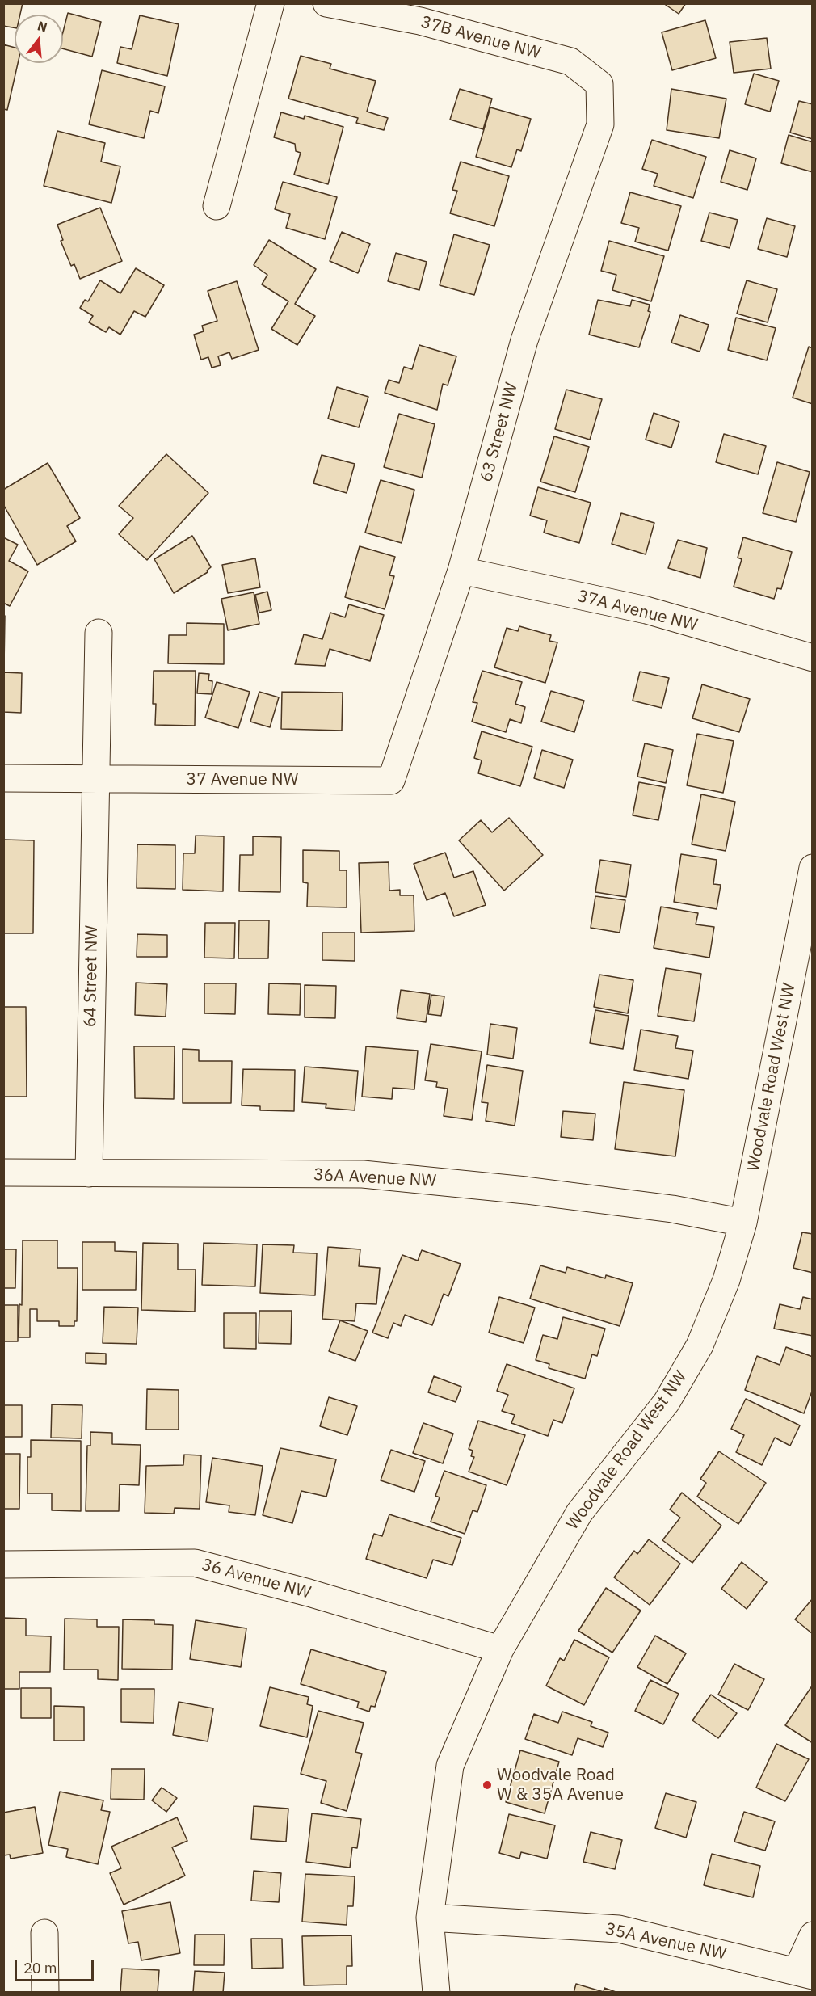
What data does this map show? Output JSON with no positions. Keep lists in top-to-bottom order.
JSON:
{
  "streets": {
    "street": [
      "37B Avenue NW",
      "63 Street NW",
      "37A Avenue NW",
      "37 Avenue NW",
      "64 Street NW",
      "Woodvale Road West NW",
      "36A Avenue NW",
      "36 Avenue NW",
      "35A Avenue NW"
    ]
  },
  "crossings": [
    ["37B Avenue NW", "63 Street NW"],
    ["63 Street NW", "37A Avenue NW"],
    ["63 Street NW", "37 Avenue NW"],
    ["37 Avenue NW", "64 Street NW"],
    ["64 Street NW", "36A Avenue NW"],
    ["Woodvale Road West NW", "36A Avenue NW"],
    ["Woodvale Road West NW", "36 Avenue NW"],
    ["Woodvale Road West NW", "35A Avenue NW"]
  ],
  "places": ["Woodvale Road W & 35A Avenue"],
  "scale_bar": "20 m",
  "north": "top"
}
